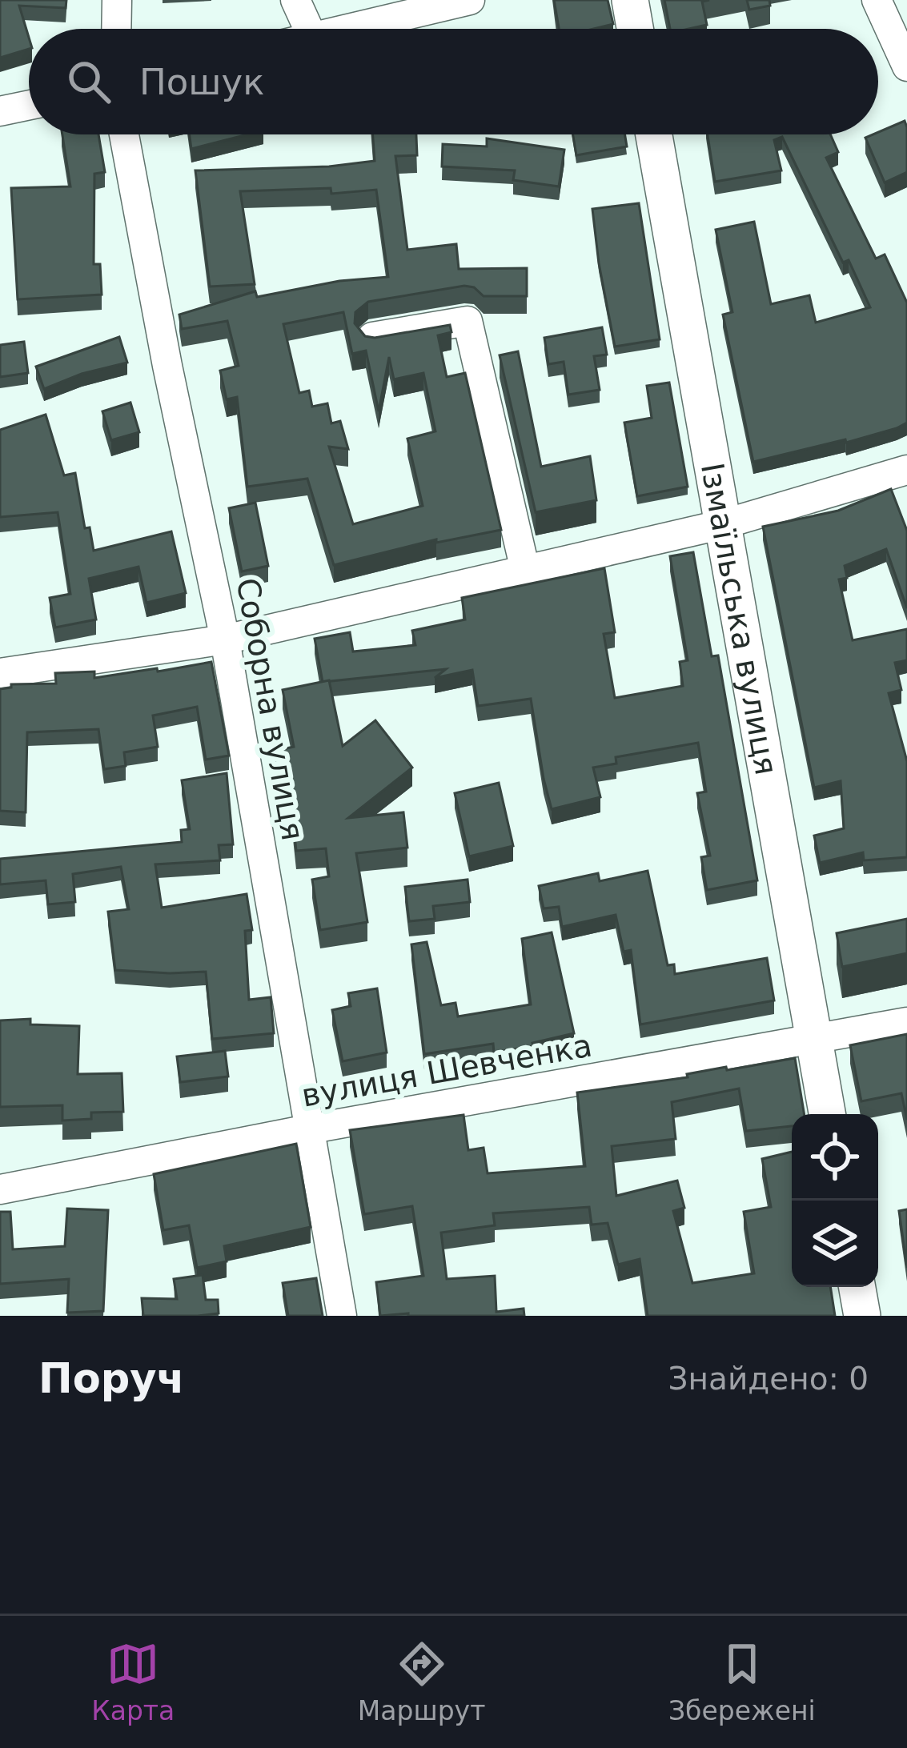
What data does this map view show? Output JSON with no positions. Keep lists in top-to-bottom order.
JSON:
{
  "streets": {
    "main road": ["Ізмаїльська вулиця"],
    "street": ["Соборна вулиця", "вулиця Шевченка"]
  },
  "crossings": [
    ["Ізмаїльська вулиця", "вулиця Шевченка"],
    ["Соборна вулиця", "вулиця Шевченка"]
  ],
  "page": {
    "search": "Пошук",
    "heading": ["Поруч", "Знайдено: 0"],
    "nav": ["Карта", "Маршрут", "Збережені"]
  }
}
